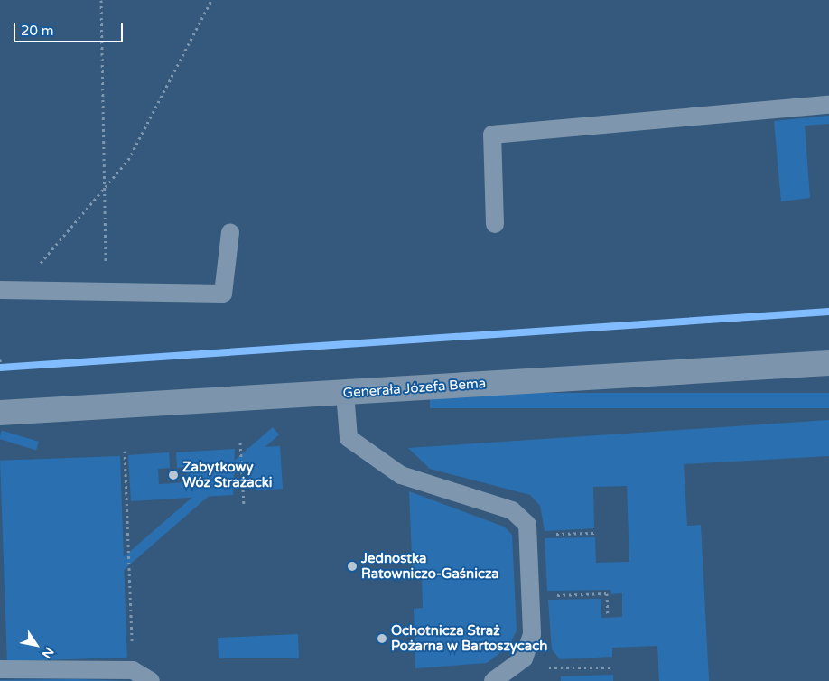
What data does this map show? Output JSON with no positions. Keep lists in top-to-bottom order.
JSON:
{
  "streets": {
    "main road": ["Generała Józefa Bema"]
  },
  "places": ["Zabytkowy Wóz Strażacki", "Jednostka Ratowniczo-Gaśnicza", "Ochotnicza Straż Pożarna w Bartoszycach"],
  "scale_bar": "20 m",
  "north": "bottom right"
}
